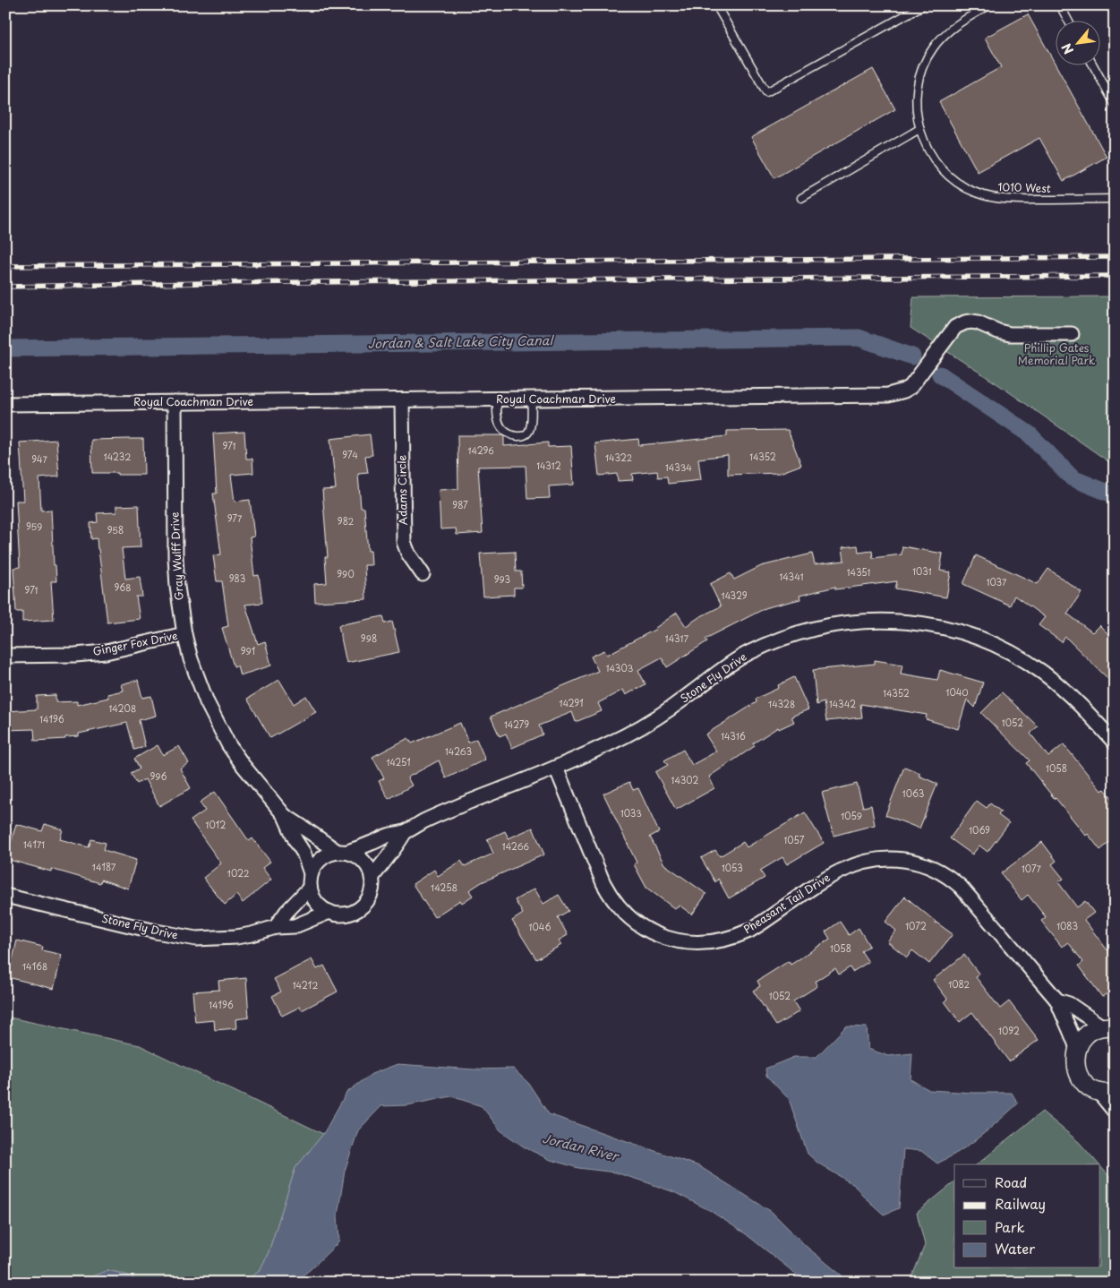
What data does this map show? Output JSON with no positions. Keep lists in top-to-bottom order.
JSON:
{
  "streets": {
    "street": [
      "Royal Coachman Drive",
      "Adams Circle",
      "Gray Wulff Drive",
      "Ginger Fox Drive",
      "Stone Fly Drive",
      "Pheasant Tail Drive"
    ],
    "lane": ["1010 West"]
  },
  "crossings": [
    ["Royal Coachman Drive", "Adams Circle"],
    ["Royal Coachman Drive", "Gray Wulff Drive"],
    ["Gray Wulff Drive", "Ginger Fox Drive"],
    ["Gray Wulff Drive", "Stone Fly Drive"],
    ["Stone Fly Drive", "Pheasant Tail Drive"]
  ],
  "water": ["Jordan & Salt Lake City Canal", "Jordan River"],
  "parks": ["Phillip Gates Memorial Park"],
  "house_numbers": [
    "971",
    "14296",
    "974",
    "14232",
    "14352",
    "14322",
    "947",
    "14312",
    "14334",
    "987",
    "977",
    "982",
    "959",
    "958",
    "1031",
    "14351",
    "990",
    "14341",
    "983",
    "993",
    "1037",
    "968",
    "971",
    "14329",
    "998",
    "14317",
    "991",
    "14303",
    "1040",
    "14352",
    "14291",
    "14328",
    "14342",
    "14208",
    "14196",
    "1052",
    "14279",
    "14316",
    "14263",
    "14251",
    "1058",
    "996",
    "14302",
    "1063",
    "1033",
    "1059",
    "1012",
    "1069",
    "1057",
    "14171",
    "14266",
    "14187",
    "1053",
    "1077",
    "1022",
    "14258",
    "1072",
    "1083",
    "1046",
    "1058",
    "14168",
    "1082",
    "14212",
    "1052",
    "14196",
    "1092"
  ],
  "legend": [
    "Road",
    "Railway",
    "Park",
    "Water"
  ],
  "north": "bottom left"
}
